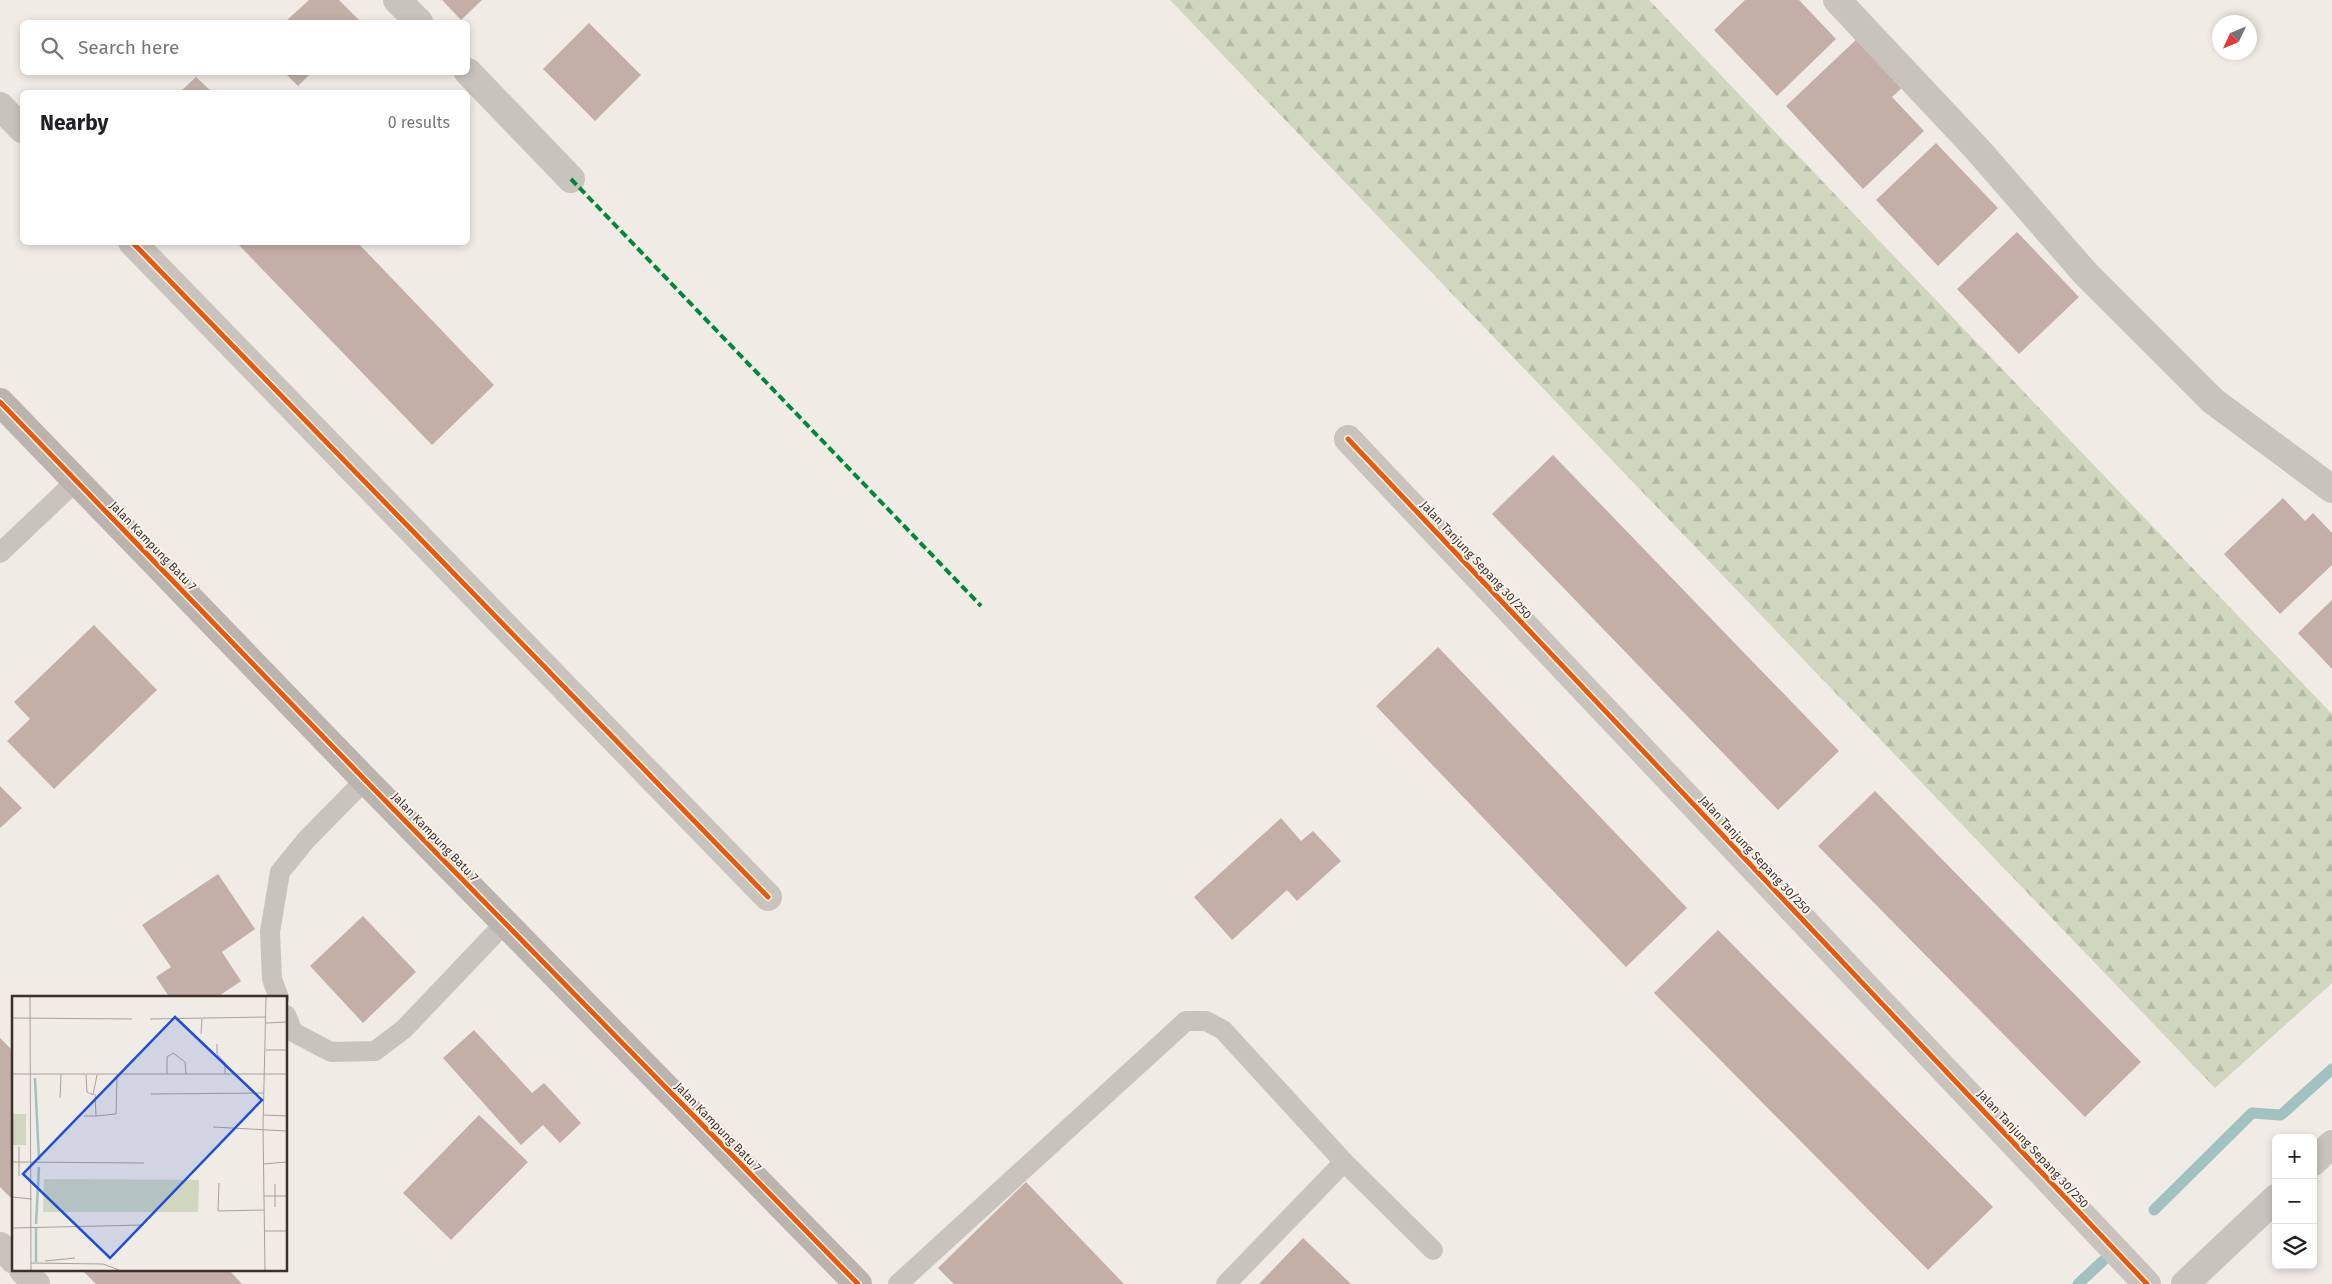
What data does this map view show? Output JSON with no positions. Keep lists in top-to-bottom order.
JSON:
{
  "streets": {
    "street": ["Jalan Kampung Batu 7", "Jalan Tanjung Sepang 30/250"]
  },
  "north": "bottom left",
  "page": {
    "search": "Search here",
    "heading": ["Nearby", "0 results"],
    "map_buttons": ["+", "−"]
  }
}
